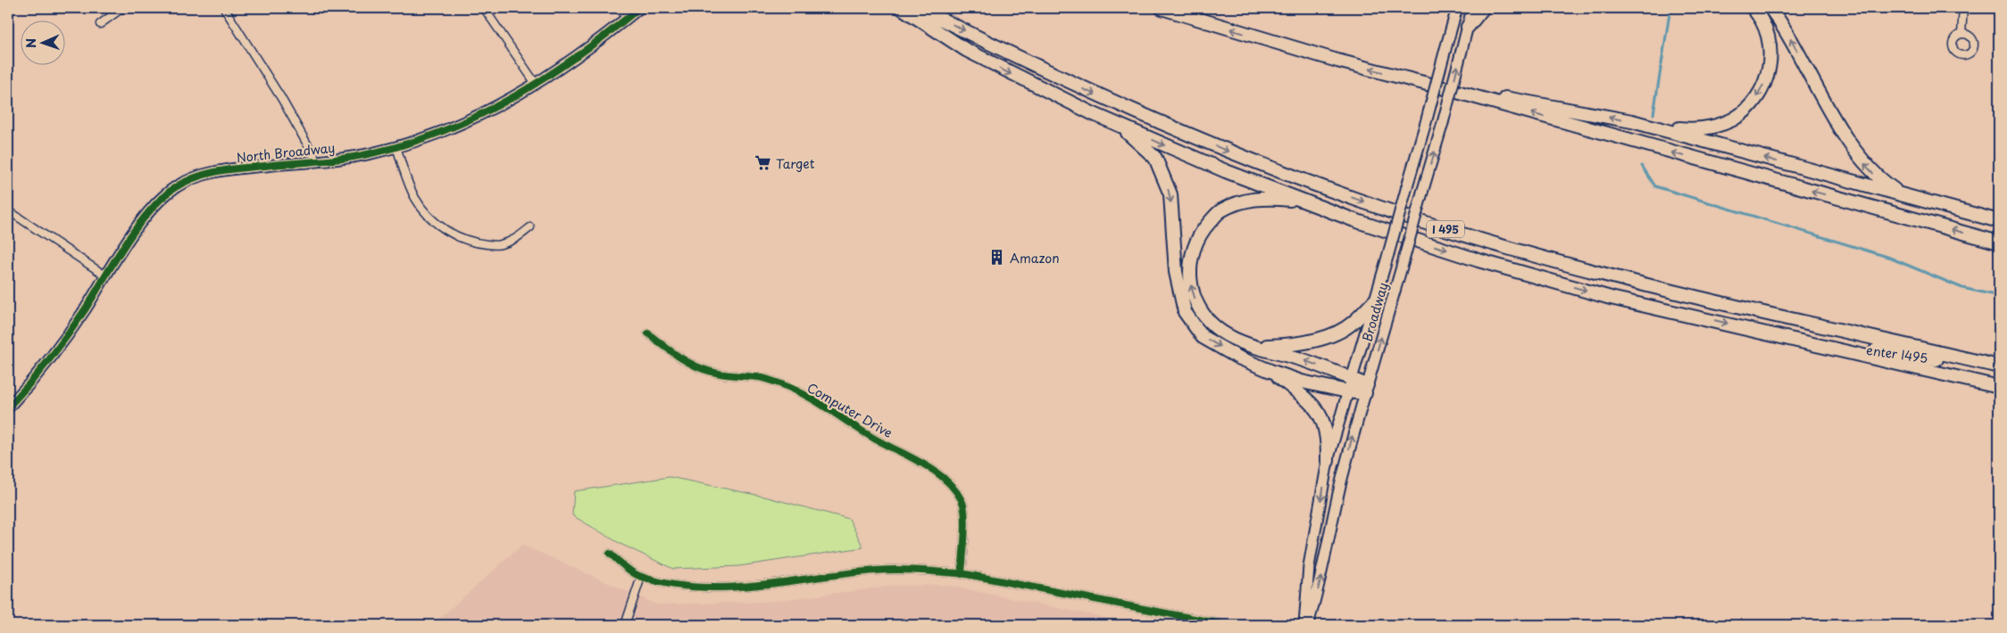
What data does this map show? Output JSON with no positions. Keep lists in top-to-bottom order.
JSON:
{
  "streets": {
    "highway": ["I 495", "enter I495"],
    "main road": ["North Broadway", "Broadway"],
    "street": ["Computer Drive"]
  },
  "crossings": [
    ["I 495", "enter I495"]
  ],
  "places": {
    "supermarket": ["Target"],
    "building": ["Amazon"]
  },
  "north": "left"
}
